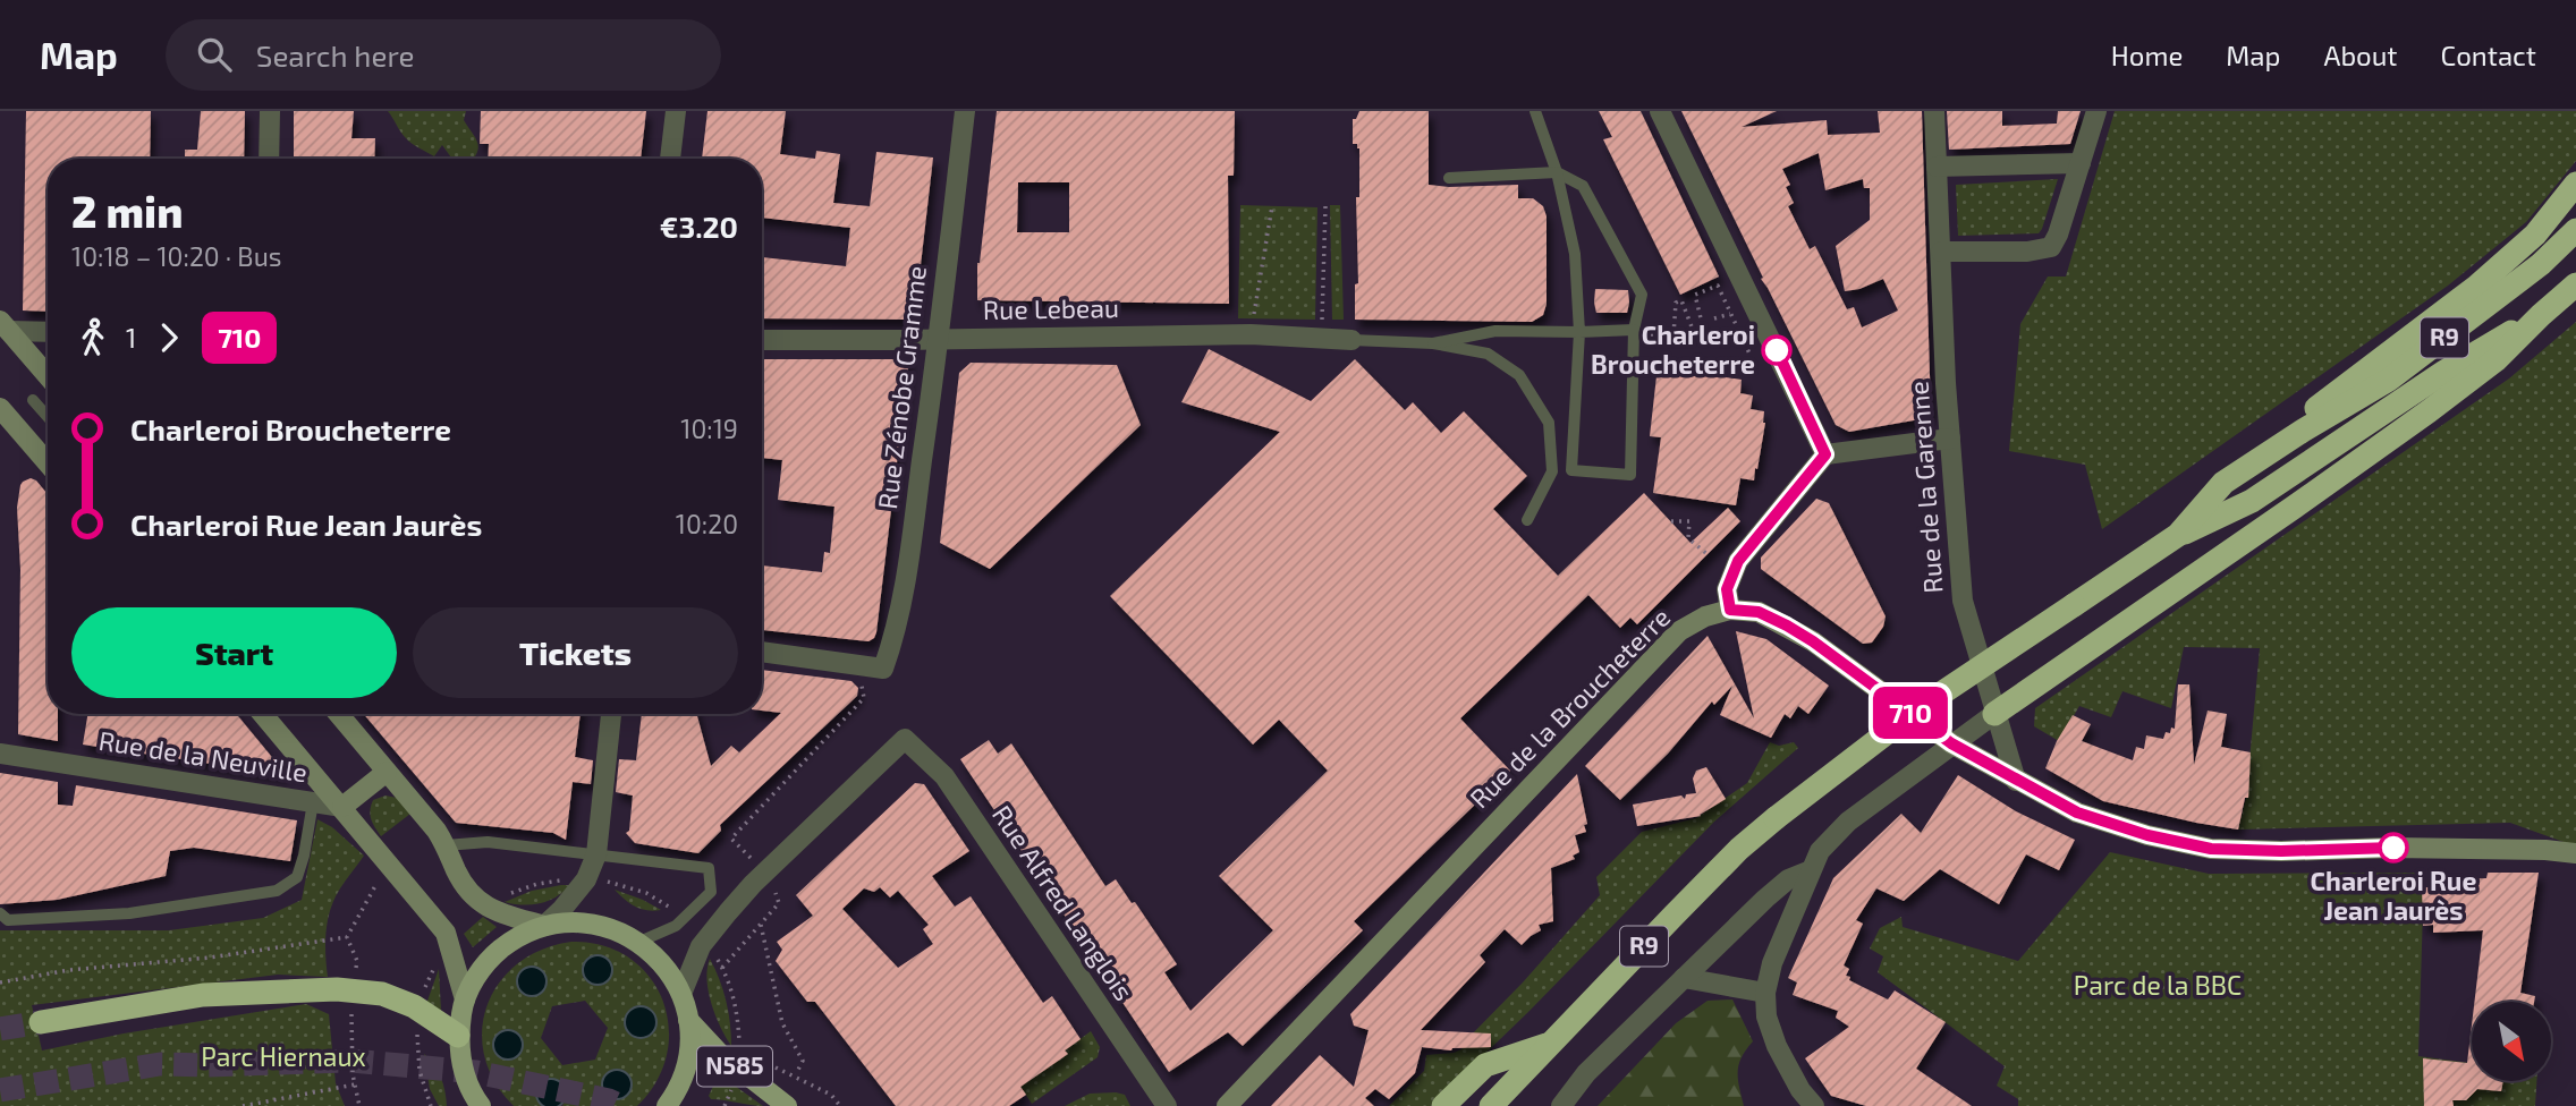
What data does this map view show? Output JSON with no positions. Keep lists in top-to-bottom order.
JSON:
{
  "streets": {
    "highway": ["R9"],
    "main road": ["Rue de la Broucheterre", "N585"],
    "street": [
      "Rue Lebeau",
      "Rue Zénobe Gramme",
      "Rue de la Garenne",
      "Rue de la Neuville",
      "Rue Alfred Langlois"
    ]
  },
  "crossings": [
    ["Rue Lebeau", "Rue Zénobe Gramme"]
  ],
  "parks": ["Parc de la BBC", "Parc Hiernaux"],
  "places": ["Charleroi Broucheterre", "Charleroi Rue Jean Jaurès"],
  "lines": ["bus line 710"],
  "north": "bottom right",
  "page": {
    "header": "Map",
    "search": "Search here",
    "nav": [
      "Home",
      "Map",
      "About",
      "Contact"
    ],
    "on_map": "710",
    "heading": ["2 min", "10:18 – 10:20 · Bus", "€3.20"],
    "legs": ["1", "710"],
    "list": [
      {
        "name": "Charleroi Broucheterre",
        "value": "10:19"
      },
      {
        "name": "Charleroi Rue Jean Jaurès",
        "value": "10:20"
      }
    ],
    "buttons": ["Start", "Tickets"]
  }
}
